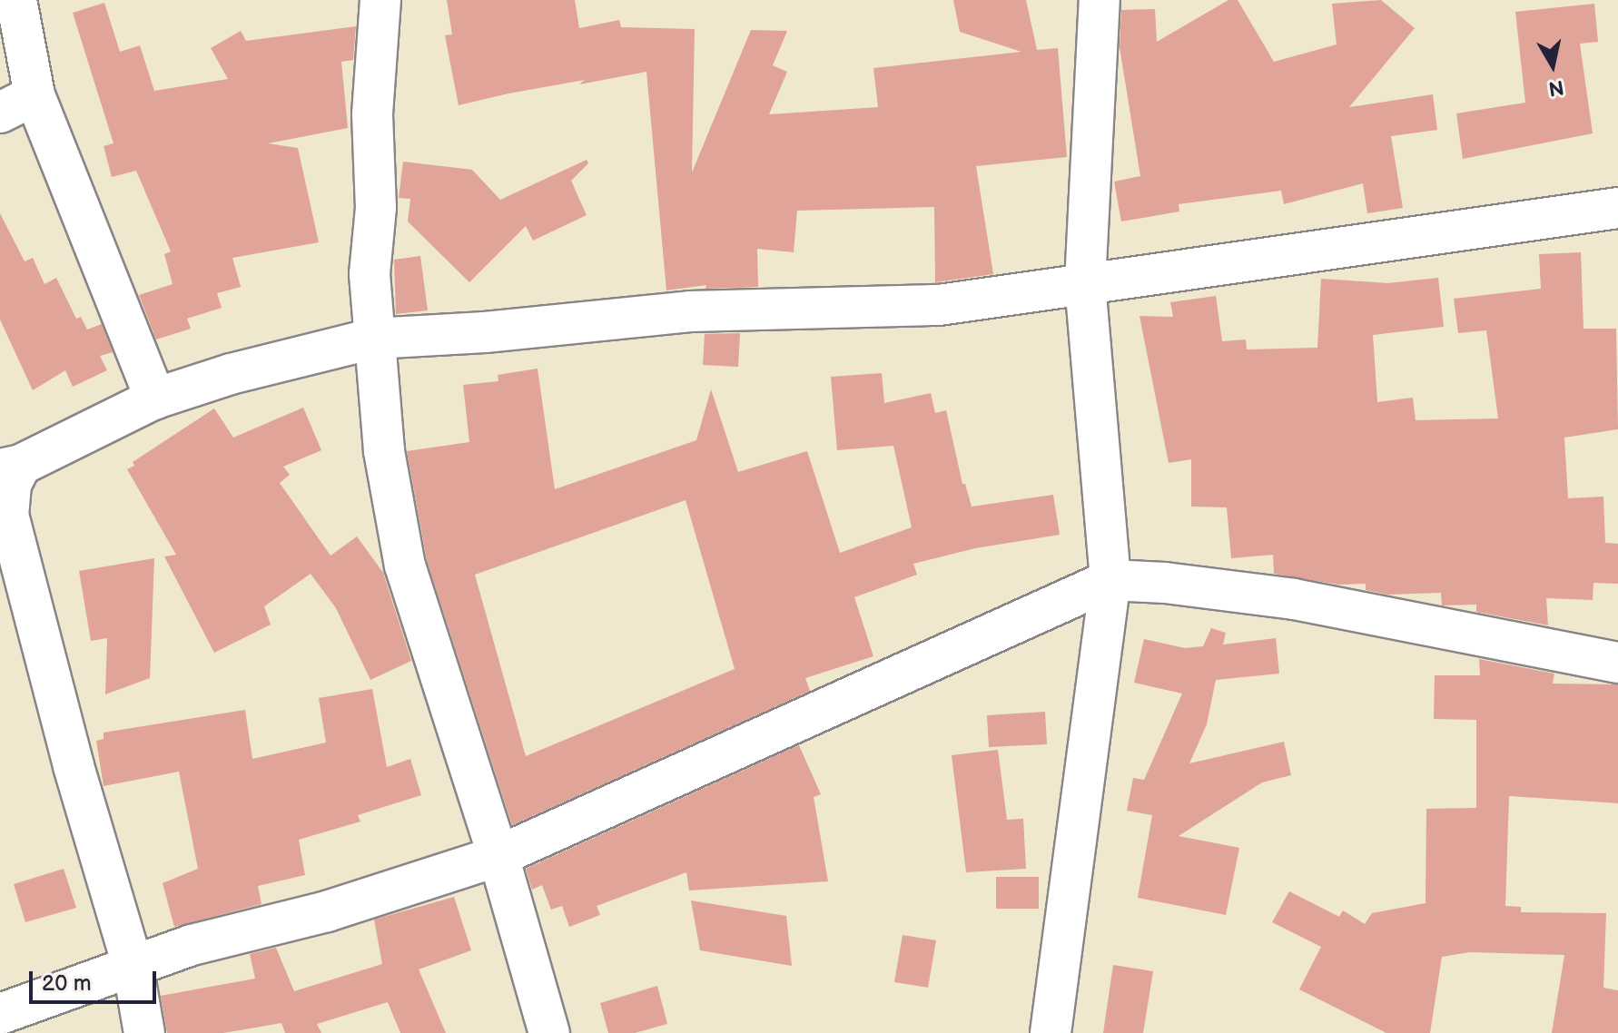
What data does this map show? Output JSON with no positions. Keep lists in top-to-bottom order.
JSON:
{
  "scale_bar": "20 m",
  "north": "bottom"
}
